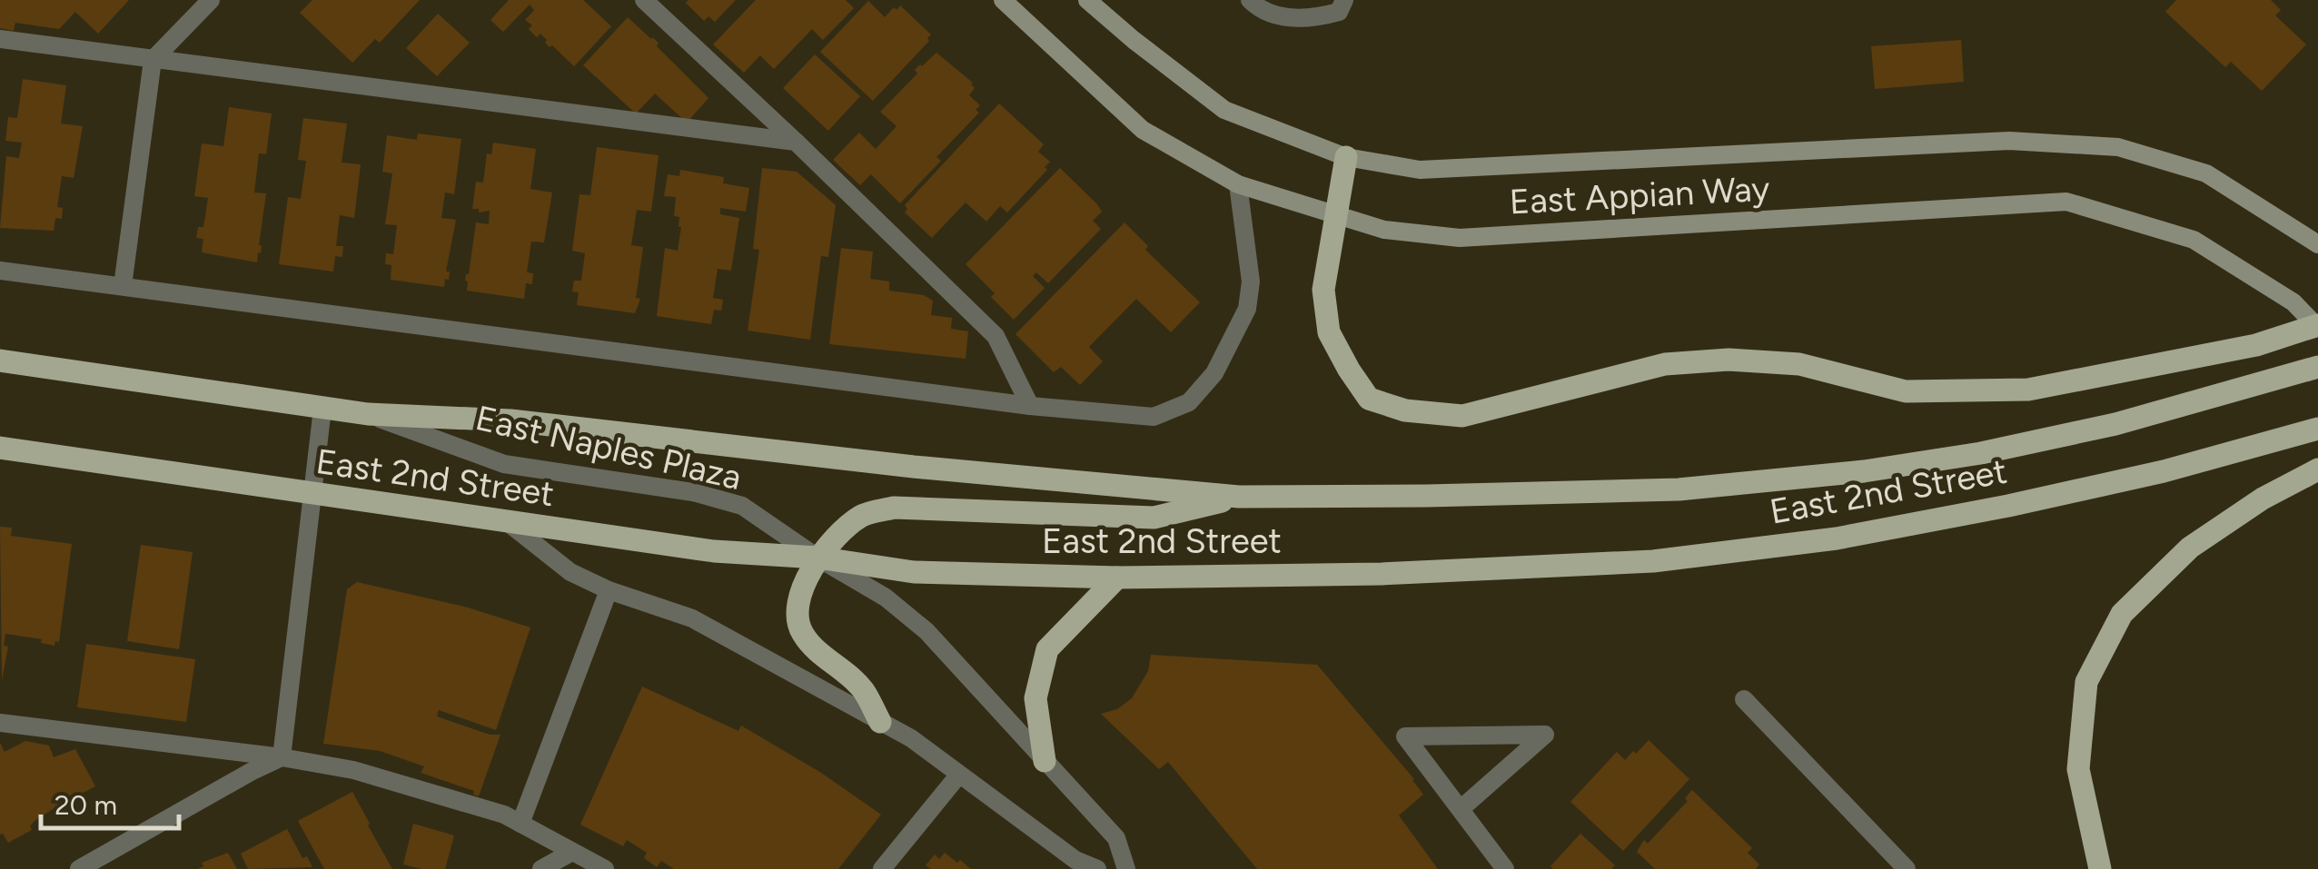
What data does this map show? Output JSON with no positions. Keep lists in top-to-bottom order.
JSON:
{
  "streets": {
    "main road": ["East Appian Way", "East 2nd Street"],
    "street": ["East Naples Plaza"]
  },
  "crossings": [
    ["East Naples Plaza", "East 2nd Street"]
  ],
  "scale_bar": "20 m"
}
